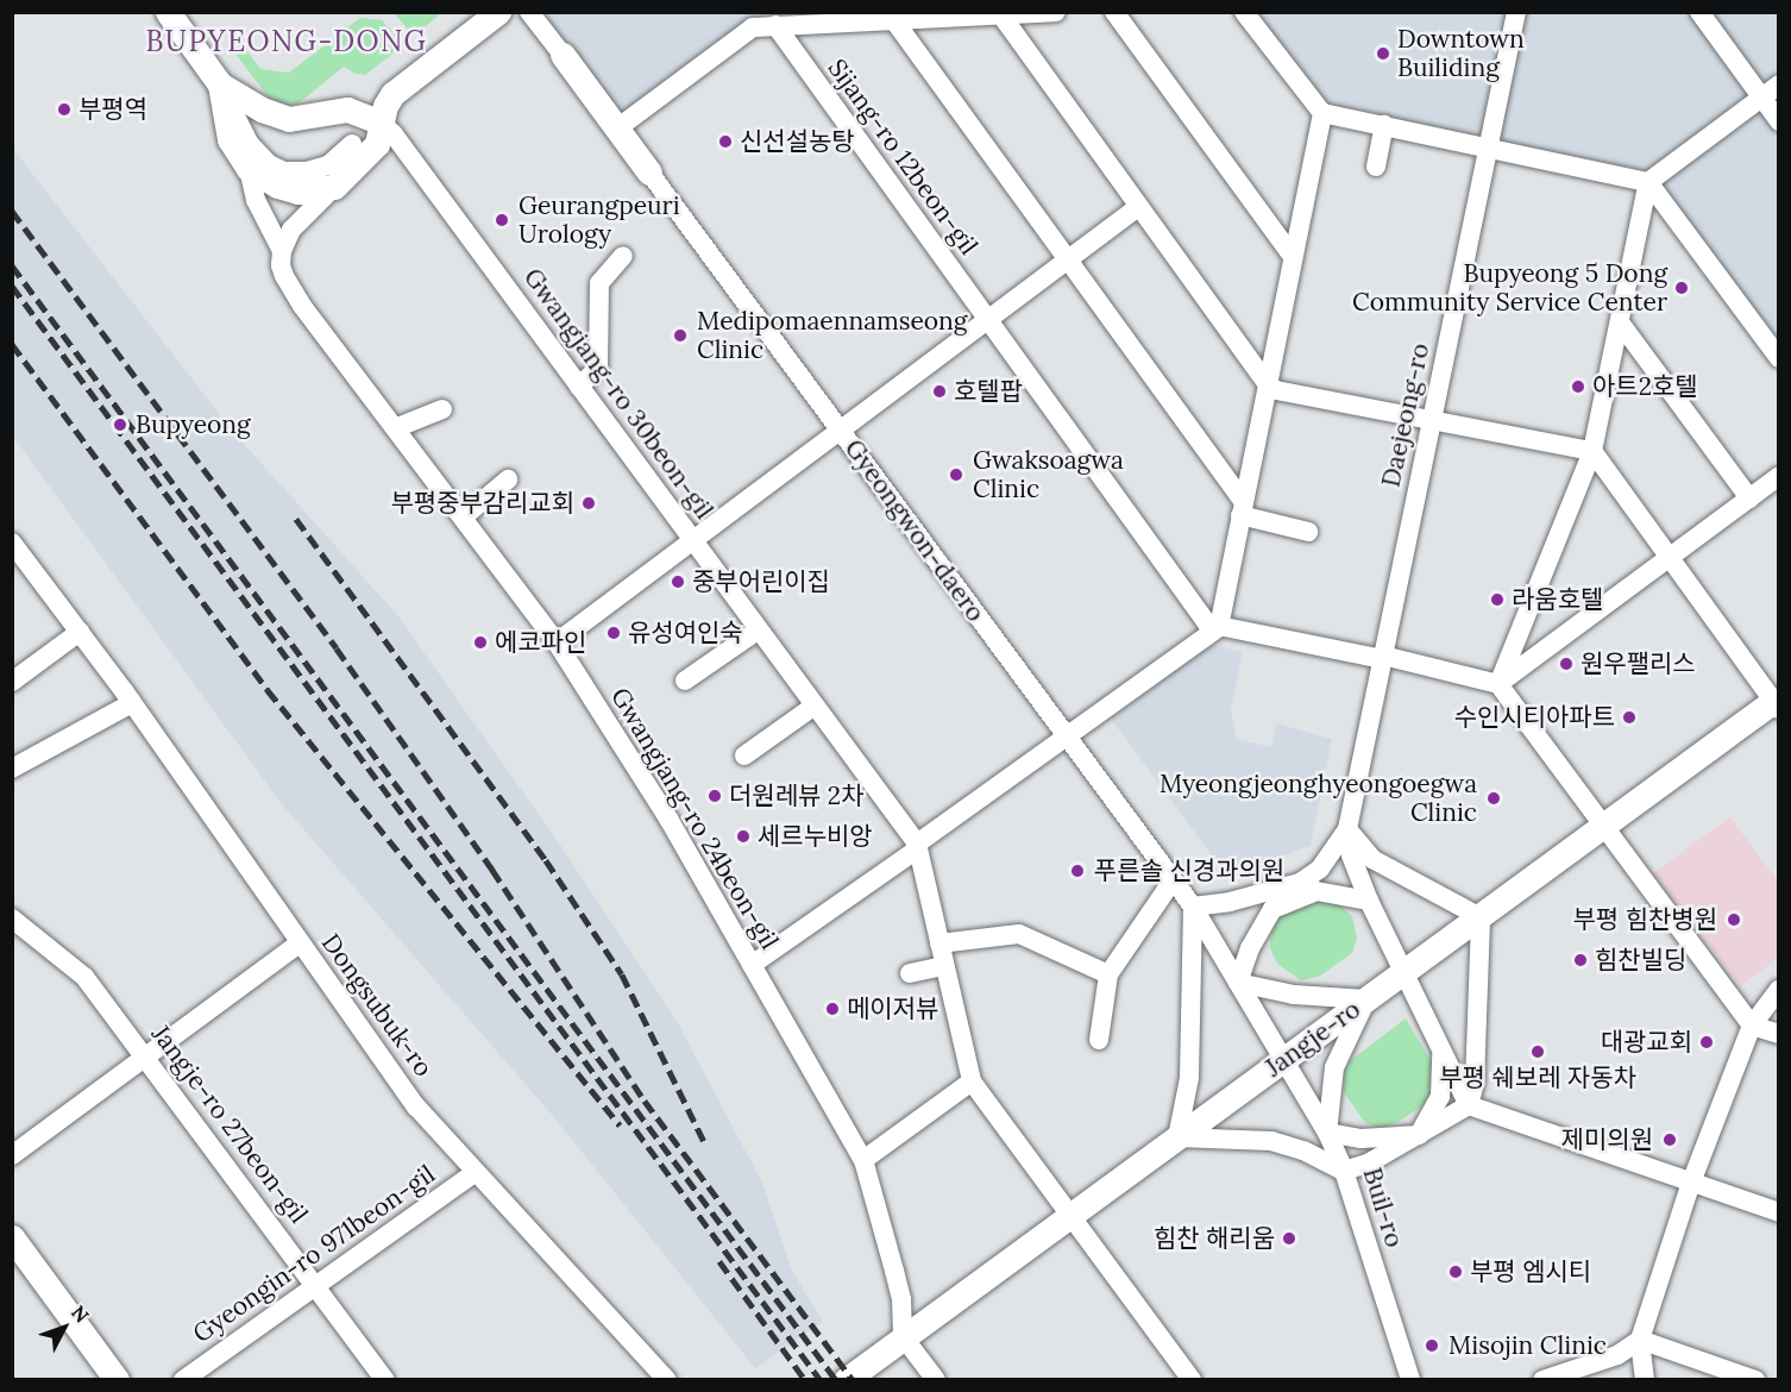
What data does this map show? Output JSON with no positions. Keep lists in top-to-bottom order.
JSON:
{
  "streets": {
    "main road": ["Gyeongwon-daero", "Jangje-ro"],
    "street": [
      "Sijang-ro 12beon-gil",
      "Gwangjang-ro 30beon-gil",
      "Daejeong-ro",
      "Gwangjang-ro 24beon-gil",
      "Dongsubuk-ro",
      "Jangje-ro 27beon-gil",
      "Buil-ro",
      "Gyeongin-ro 971beon-gil"
    ]
  },
  "crossings": [
    ["Gwangjang-ro 30beon-gil", "Jangje-ro"],
    ["Gyeongwon-daero", "Jangje-ro"],
    ["Gyeongwon-daero", "Buil-ro"],
    ["Gwangjang-ro 24beon-gil", "Jangje-ro"],
    ["Dongsubuk-ro", "Gyeongin-ro 971beon-gil"],
    ["Jangje-ro", "Buil-ro"],
    ["Jangje-ro 27beon-gil", "Gyeongin-ro 971beon-gil"]
  ],
  "districts": ["BUPYEONG-DONG"],
  "places": [
    "Downtown Builiding",
    "부평역",
    "신선설농탕",
    "Geurangpeuri Urology",
    "Bupyeong 5 Dong Community Service Center",
    "Medipomaennamseong Clinic",
    "아트2호텔",
    "호텔팝",
    "Bupyeong",
    "Gwaksoagwa Clinic",
    "부평중부감리교회",
    "중부어린이집",
    "라움호텔",
    "유성여인숙",
    "에코파인",
    "원우팰리스",
    "수인시티아파트",
    "더원레뷰 2차",
    "Myeongjeonghyeongoegwa Clinic",
    "세르누비앙",
    "푸른솔 신경과의원",
    "부평 힘찬병원",
    "힘찬빌딩",
    "메이저뷰",
    "대광교회",
    "부평 쉐보레 자동차",
    "제미의원",
    "힘찬 해리움",
    "부평 엠시티",
    "Misojin Clinic"
  ],
  "north": "top right"
}
